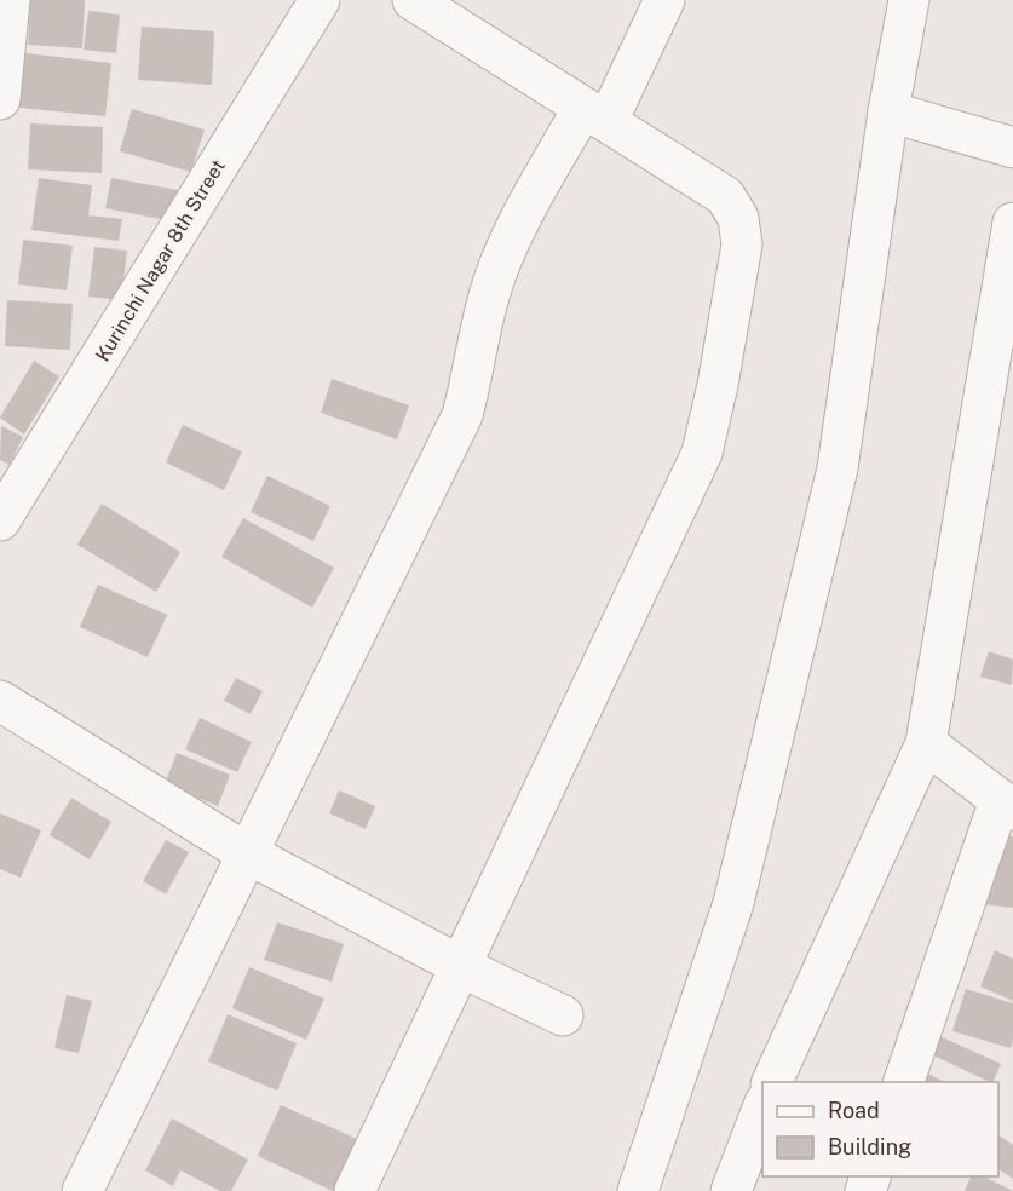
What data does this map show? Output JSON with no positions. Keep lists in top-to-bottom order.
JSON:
{
  "streets": {
    "street": ["Kurinchi Nagar 8th Street"]
  },
  "legend": ["Road", "Building"]
}
